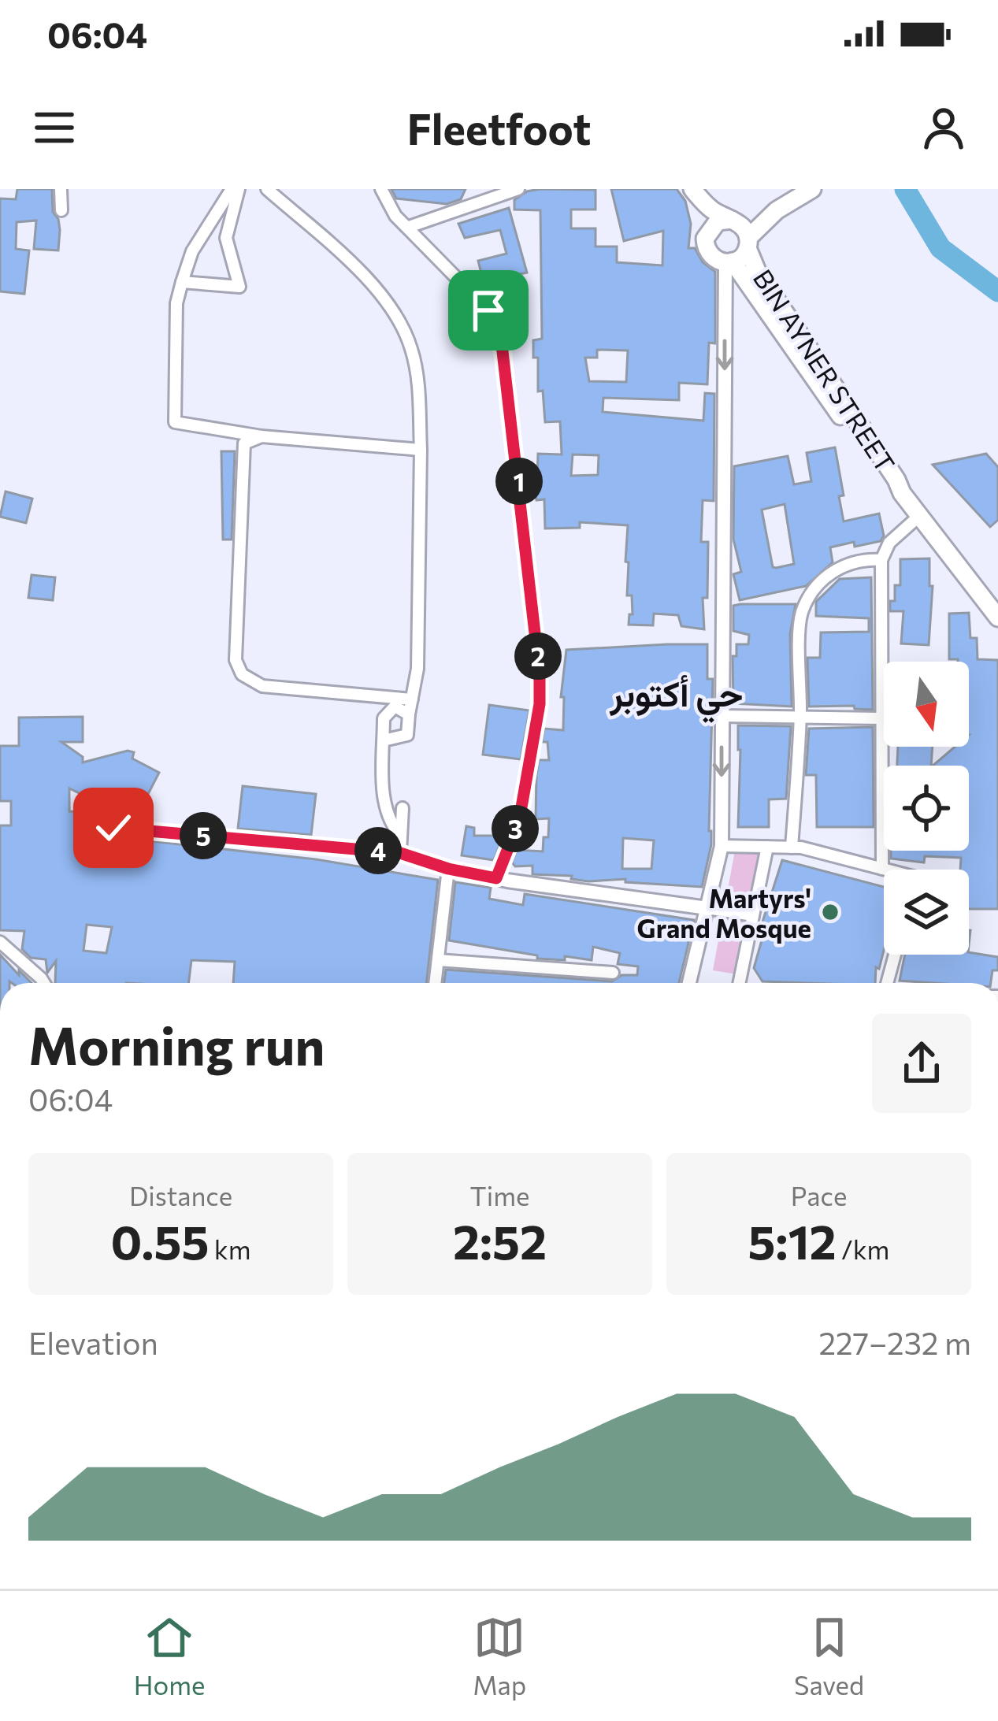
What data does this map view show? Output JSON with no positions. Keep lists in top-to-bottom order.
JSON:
{
  "streets": {
    "highway": ["BIN AYNER STREET"]
  },
  "districts": ["حي أكتوبر"],
  "places": ["Martyrs' Grand Mosque"],
  "north": "bottom",
  "page": {
    "status": "06:04",
    "header": "Fleetfoot",
    "pins": [
      "1",
      "2",
      "3",
      "5",
      "4"
    ],
    "heading": ["Morning run", "06:04"],
    "stats": [
      ["Distance", "0.55 km"],
      ["Time", "2:52"],
      ["Pace", "5:12 /km"]
    ],
    "chart": ["Elevation", "227–232 m"],
    "tabs": ["Home", "Map", "Saved"]
  }
}
